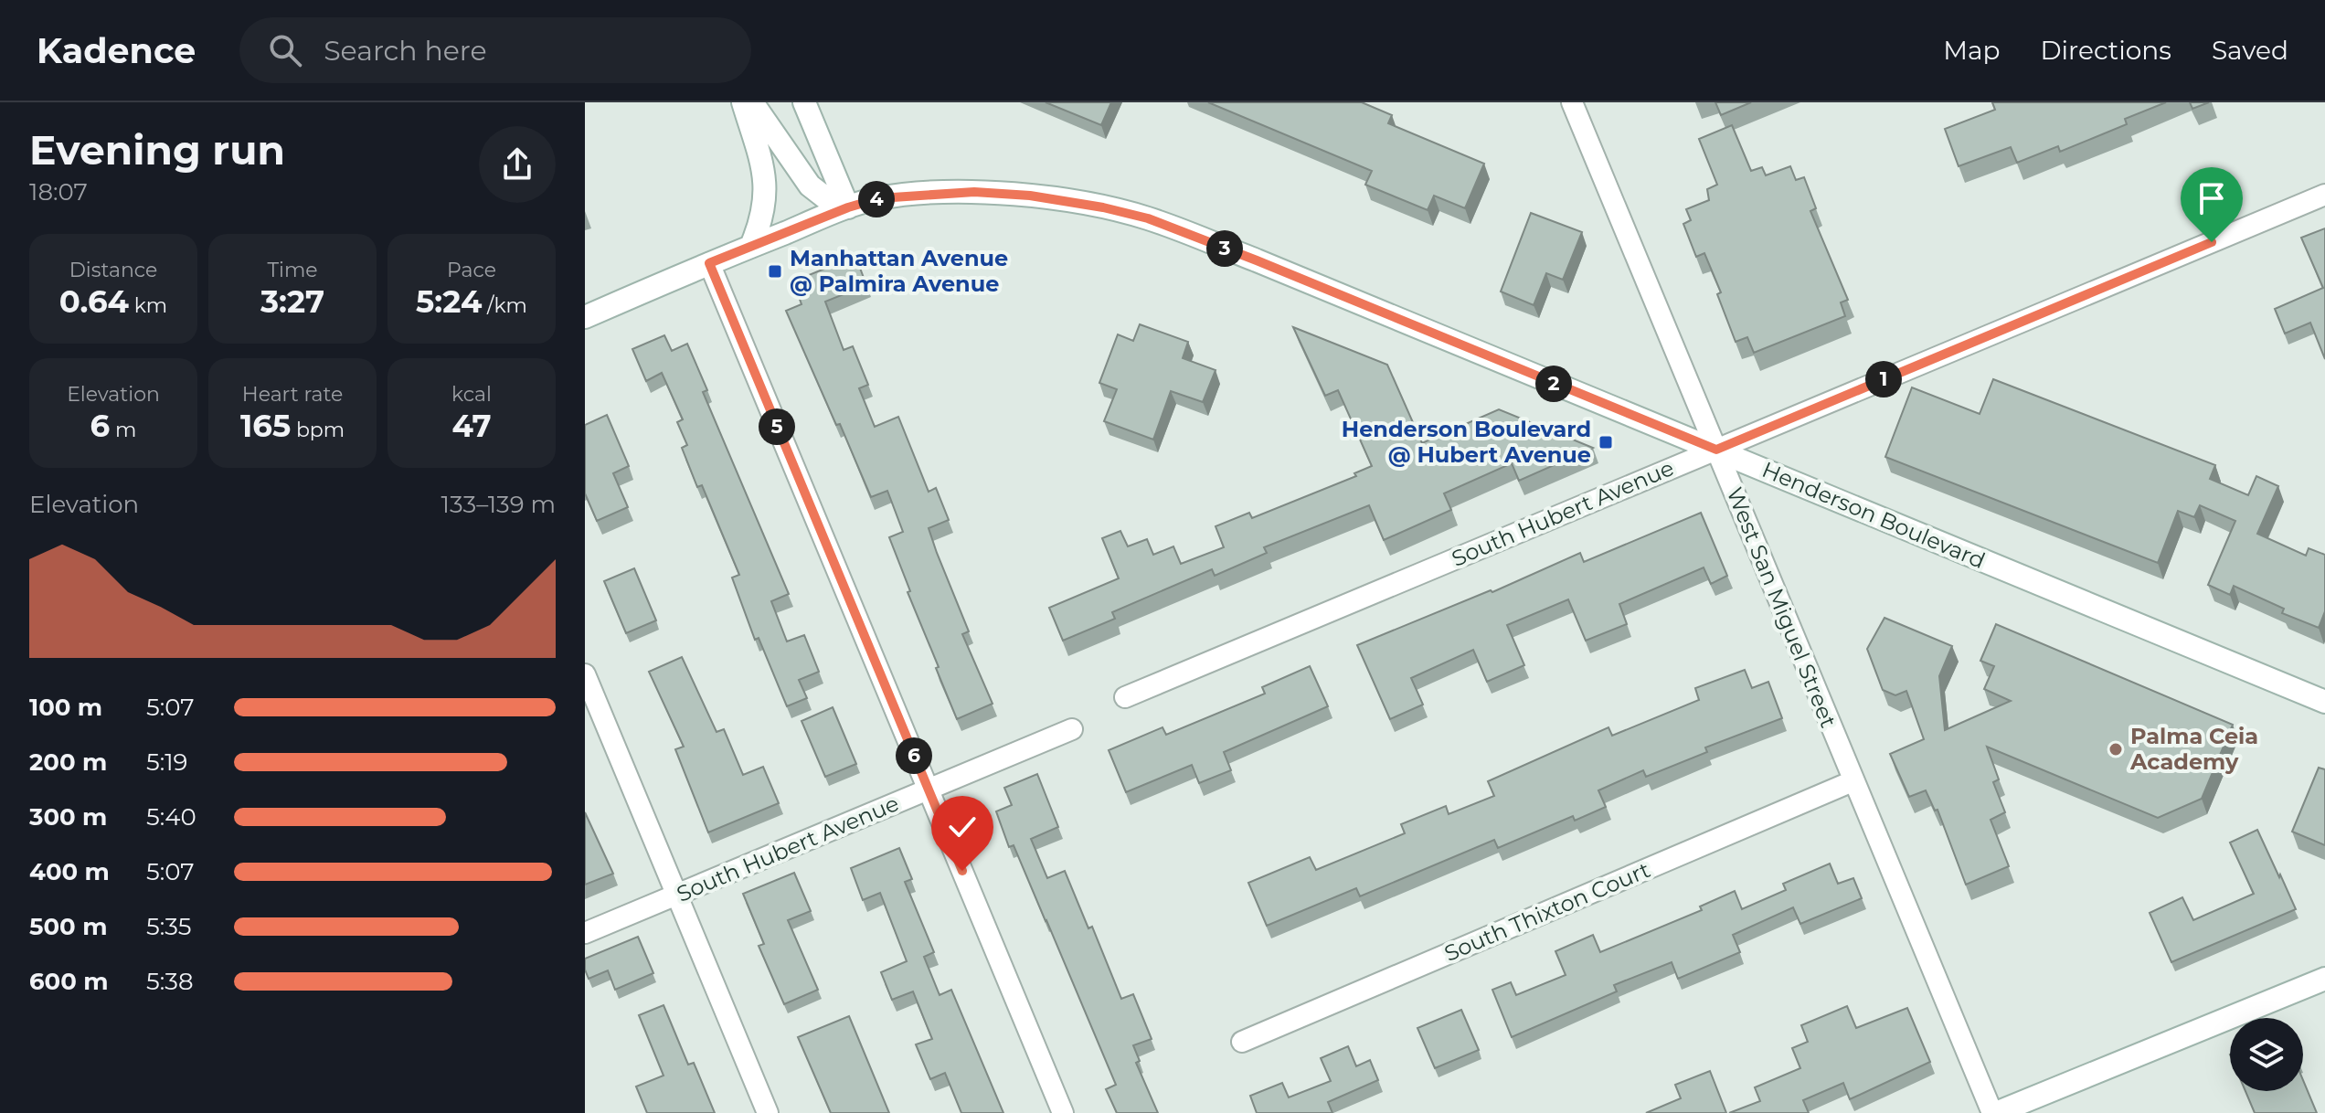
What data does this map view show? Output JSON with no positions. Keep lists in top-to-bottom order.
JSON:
{
  "streets": {
    "main road": ["Henderson Boulevard"],
    "street": ["South Hubert Avenue", "West San Miguel Street", "South Thixton Court"]
  },
  "crossings": [
    ["South Hubert Avenue", "Henderson Boulevard"],
    ["South Hubert Avenue", "West San Miguel Street"],
    ["Henderson Boulevard", "West San Miguel Street"],
    ["West San Miguel Street", "South Thixton Court"]
  ],
  "places": {
    "transit": ["Manhattan Avenue @ Palmira Avenue", "Henderson Boulevard @ Hubert Avenue"],
    "other": ["Palma Ceia Academy"]
  },
  "page": {
    "header": "Kadence",
    "search": "Search here",
    "nav": ["Map", "Directions", "Saved"],
    "heading": ["Evening run", "18:07"],
    "pins": [
      "4",
      "3",
      "1",
      "2",
      "5",
      "6"
    ],
    "stats": [
      ["Distance", "0.64 km"],
      ["Time", "3:27"],
      ["Pace", "5:24 /km"],
      ["Elevation", "6 m"],
      ["Heart rate", "165 bpm"],
      ["kcal", "47"]
    ],
    "chart": ["Elevation", "133–139 m"],
    "list": [
      {
        "name": "100 m",
        "note": "5:07"
      },
      {
        "name": "200 m",
        "note": "5:19"
      },
      {
        "name": "300 m",
        "note": "5:40"
      },
      {
        "name": "400 m",
        "note": "5:07"
      },
      {
        "name": "500 m",
        "note": "5:35"
      },
      {
        "name": "600 m",
        "note": "5:38"
      }
    ]
  }
}
